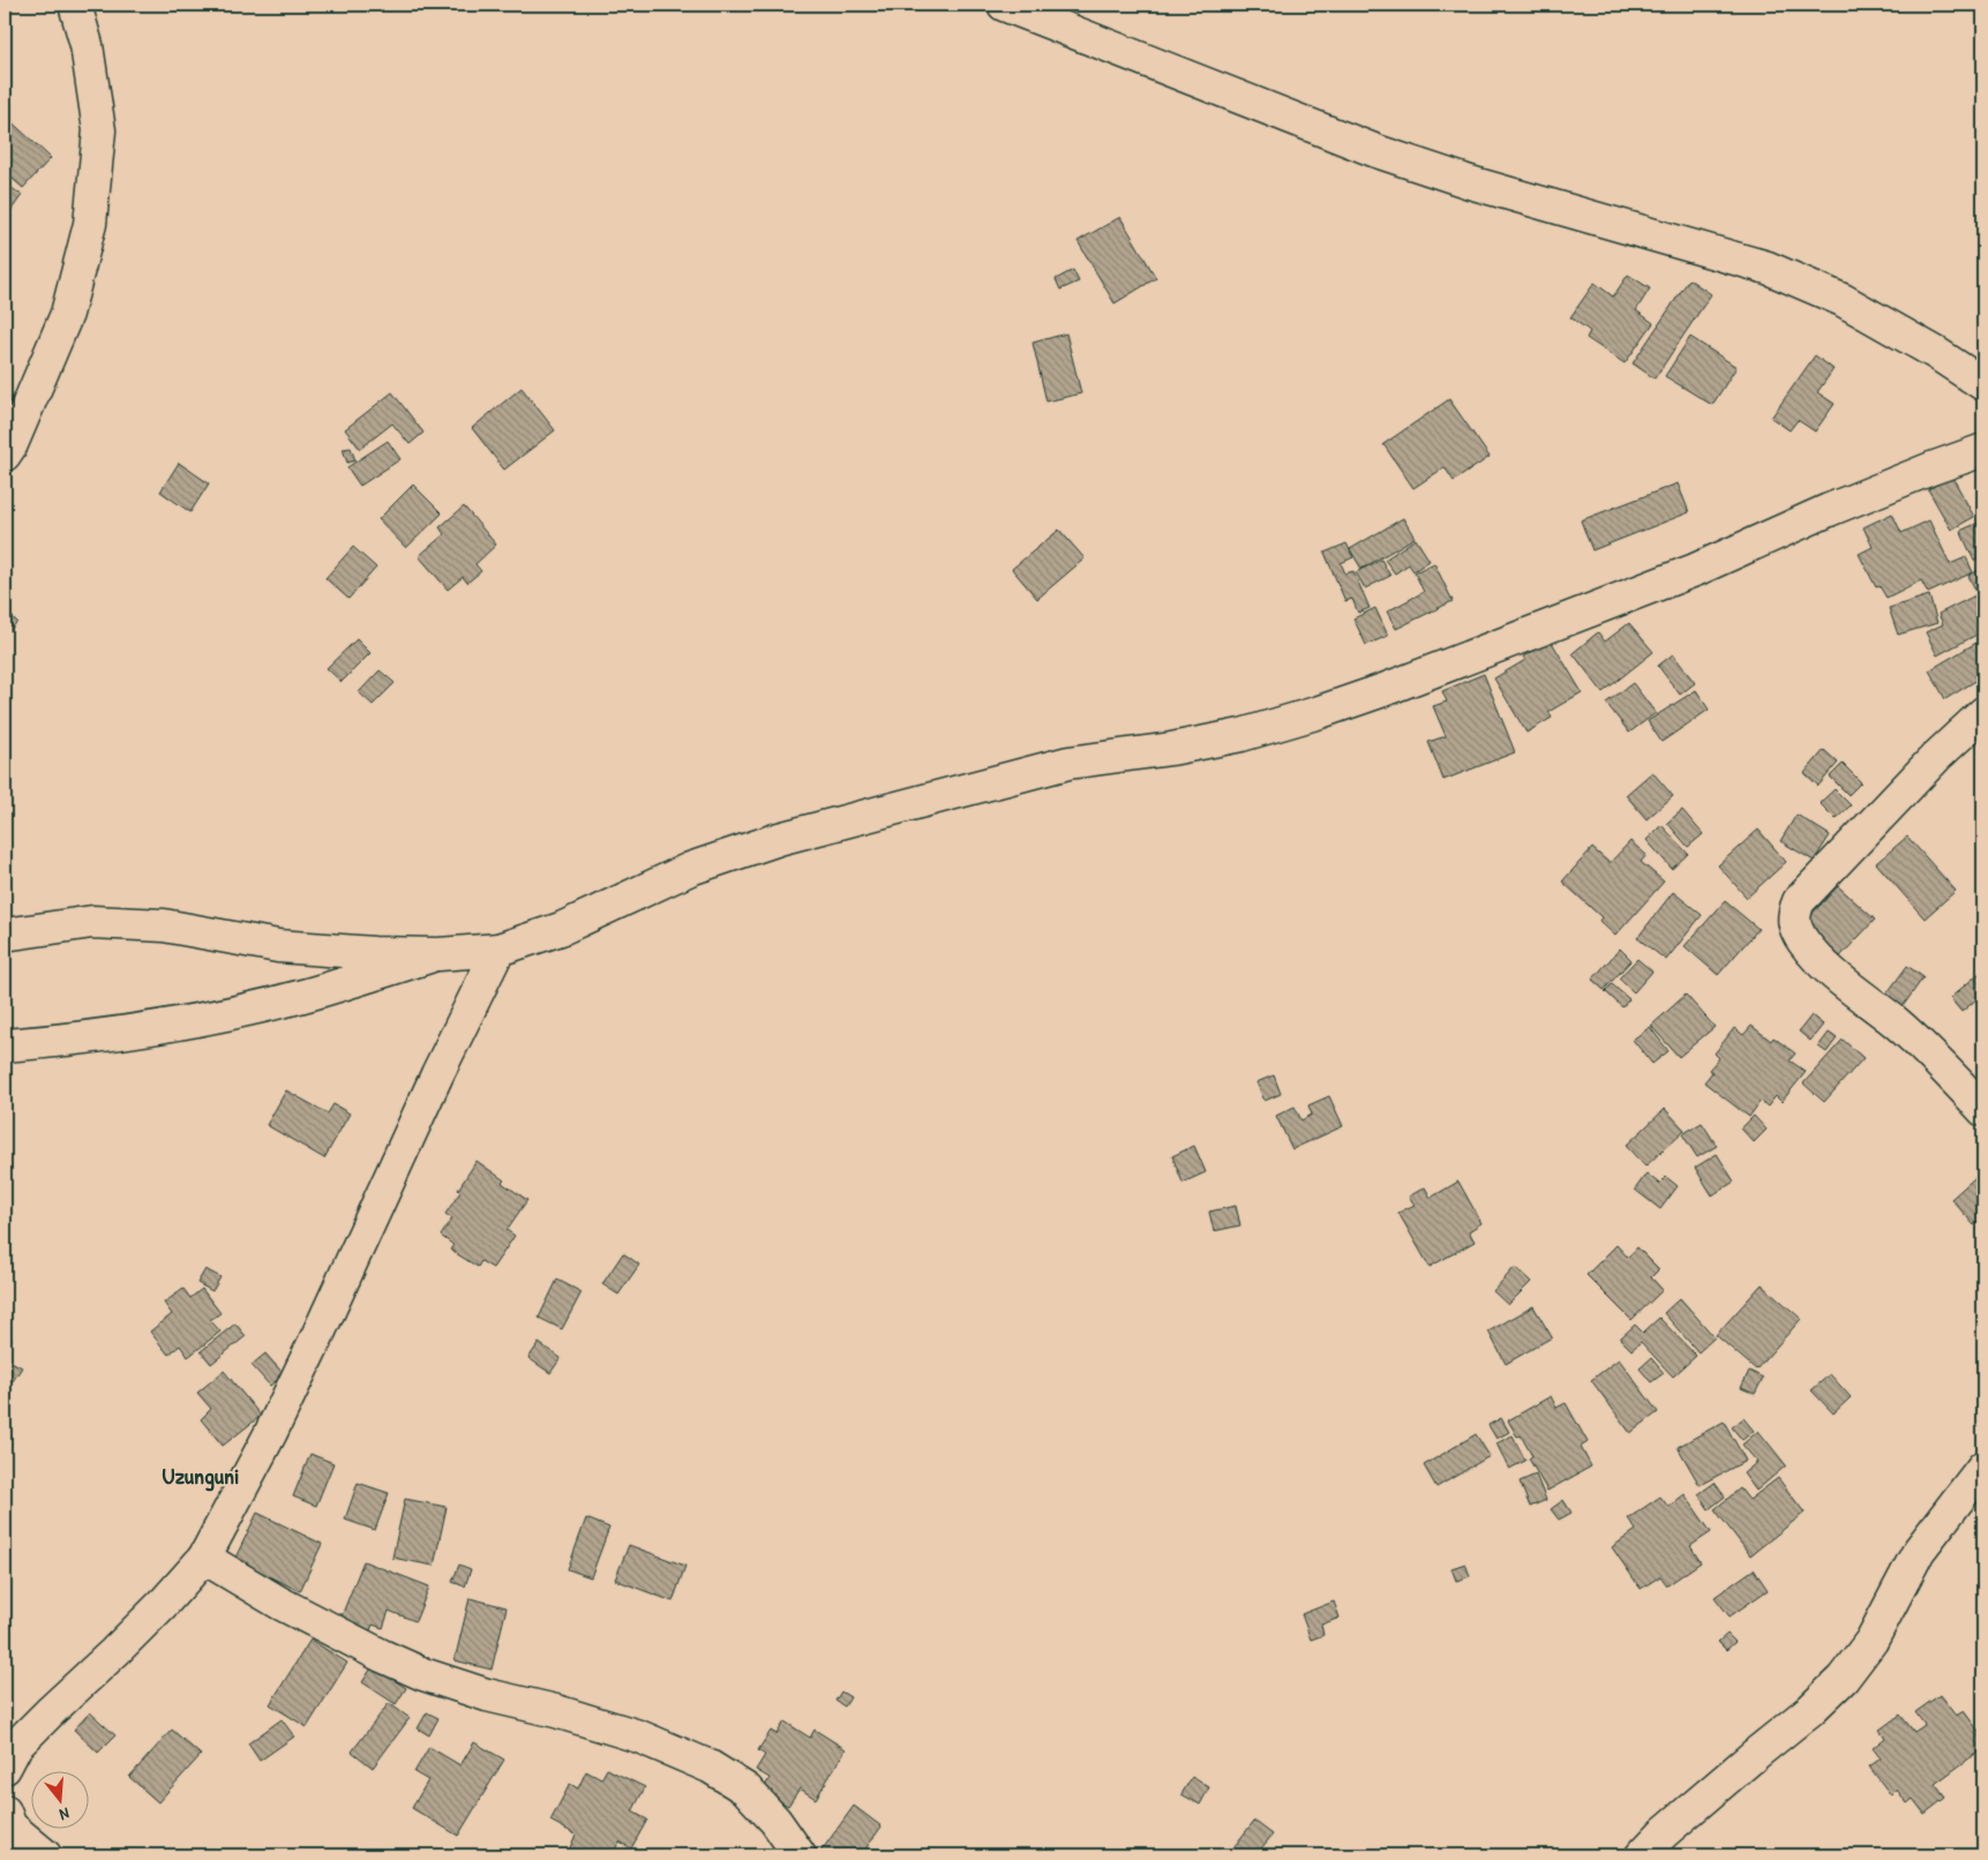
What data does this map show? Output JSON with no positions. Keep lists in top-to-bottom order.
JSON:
{
  "districts": ["Uzunguni"],
  "north": "bottom"
}
